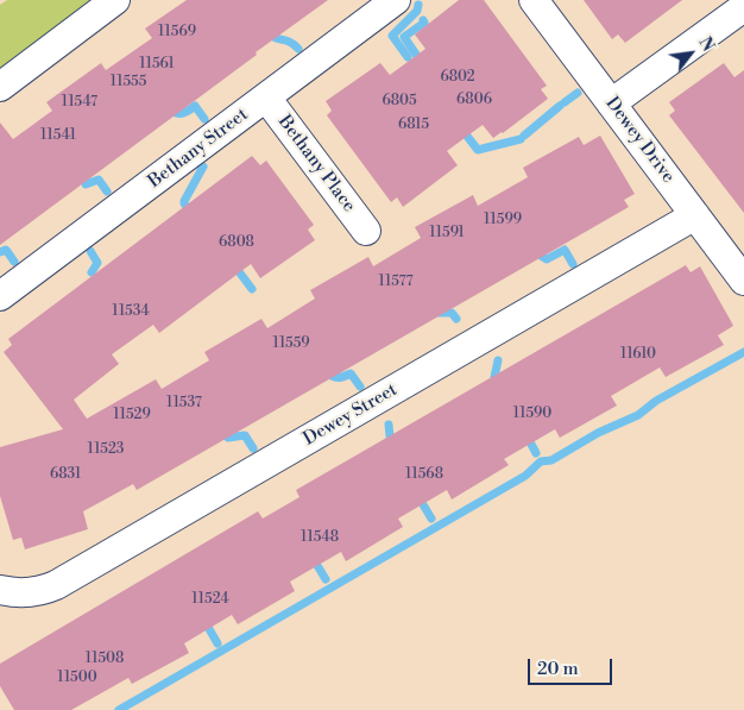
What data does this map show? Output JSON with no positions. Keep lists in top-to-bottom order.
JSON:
{
  "streets": {
    "street": [
      "Dewey Drive",
      "Bethany Street",
      "Bethany Place",
      "Dewey Street"
    ]
  },
  "crossings": [
    ["Dewey Drive", "Dewey Street"],
    ["Bethany Street", "Bethany Place"]
  ],
  "house_numbers": [
    "11569",
    "11561",
    "6802",
    "11555",
    "6806",
    "6805",
    "11547",
    "6815",
    "11541",
    "11599",
    "11591",
    "6808",
    "11577",
    "11534",
    "11559",
    "11610",
    "11537",
    "11590",
    "11529",
    "11523",
    "6831",
    "11568",
    "11548",
    "11524",
    "11508",
    "11500"
  ],
  "scale_bar": "20 m",
  "north": "top right"
}
